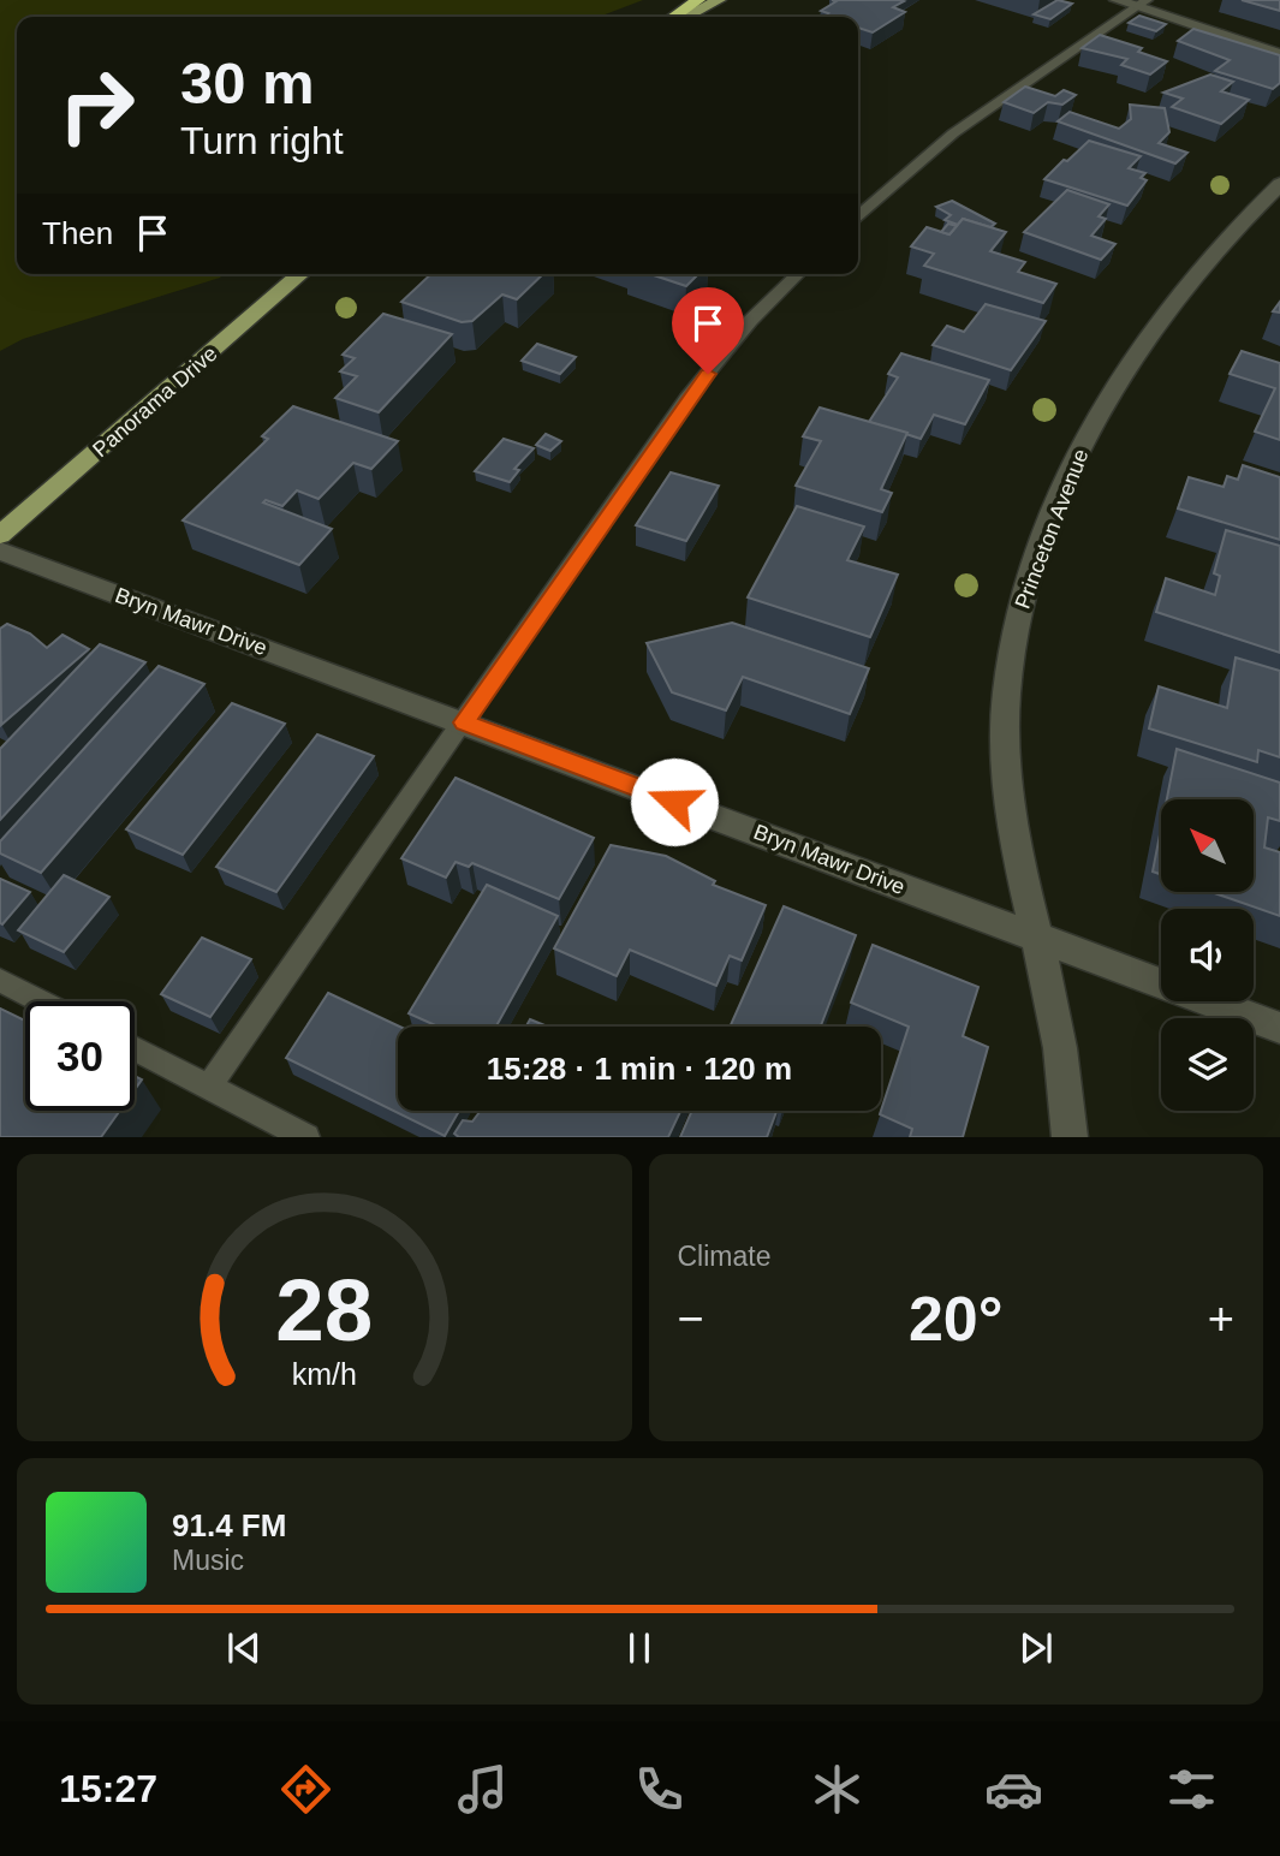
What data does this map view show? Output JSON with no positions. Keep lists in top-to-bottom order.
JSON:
{
  "streets": {
    "main road": ["Panorama Drive"],
    "street": ["Princeton Avenue", "Bryn Mawr Drive"]
  },
  "crossings": [
    ["Princeton Avenue", "Bryn Mawr Drive"]
  ],
  "north": "top left",
  "page": {
    "turn": ["30 m", "Turn right"],
    "then": "Then",
    "limit": "30",
    "trip": "15:28 · 1 min · 120 m",
    "tile": "Climate",
    "heat": ["−", "20°", "+"],
    "song": ["91.4 FM", "Music"],
    "tabs": "15:27",
    "gauge": ["28", "km/h"]
  }
}
